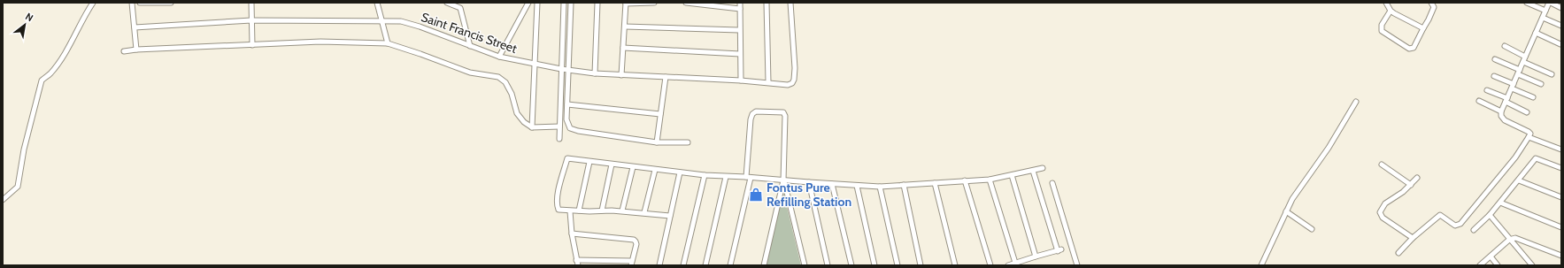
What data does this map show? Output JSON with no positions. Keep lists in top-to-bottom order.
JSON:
{
  "streets": {
    "street": ["Saint Francis Street"]
  },
  "places": {
    "shop": ["Fontus Pure Refilling Station"]
  },
  "north": "top right"
}
